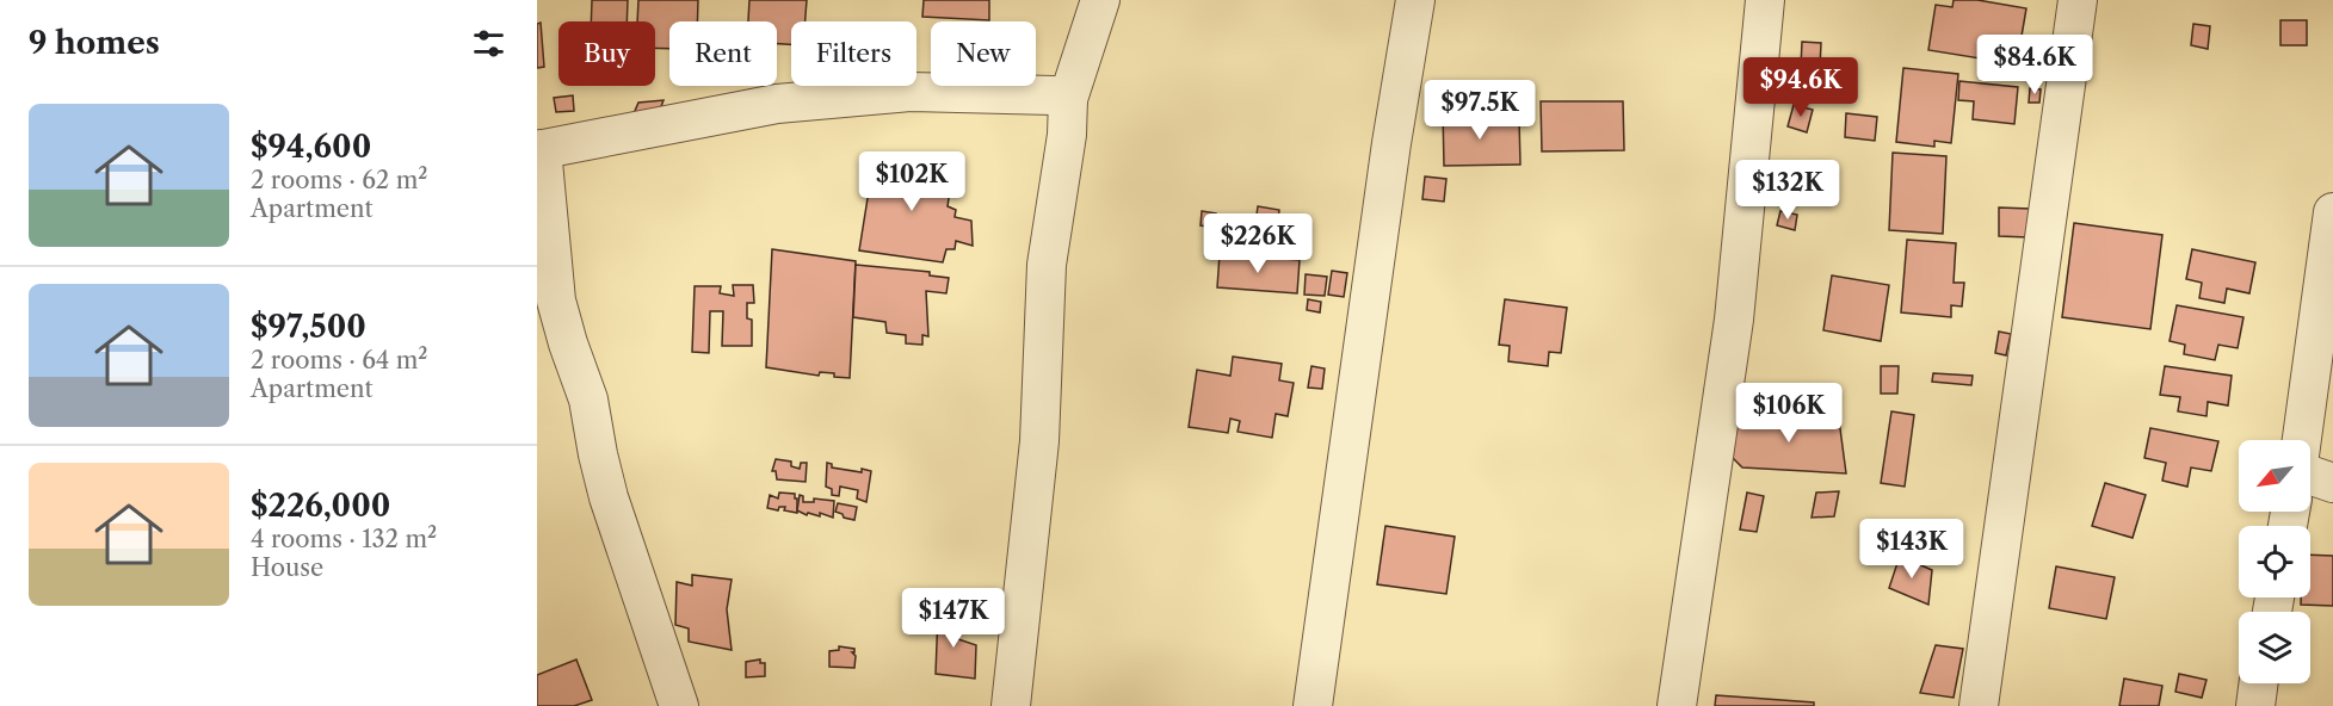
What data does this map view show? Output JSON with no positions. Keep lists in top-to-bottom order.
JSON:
{
  "north": "bottom left",
  "page": {
    "heading": "9 homes",
    "chip": [
      "Buy",
      "Rent",
      "Filters",
      "New"
    ],
    "price": [
      "$84.6K",
      "$94.6K",
      "$97.5K",
      "$102K",
      "$132K",
      "$226K",
      "$106K",
      "$143K",
      "$147K"
    ],
    "list": [
      {
        "name": "$94,600",
        "note": "2 rooms · 62 m² · Apartment"
      },
      {
        "name": "$97,500",
        "note": "2 rooms · 64 m² · Apartment"
      },
      {
        "name": "$226,000",
        "note": "4 rooms · 132 m² · House"
      }
    ]
  }
}
